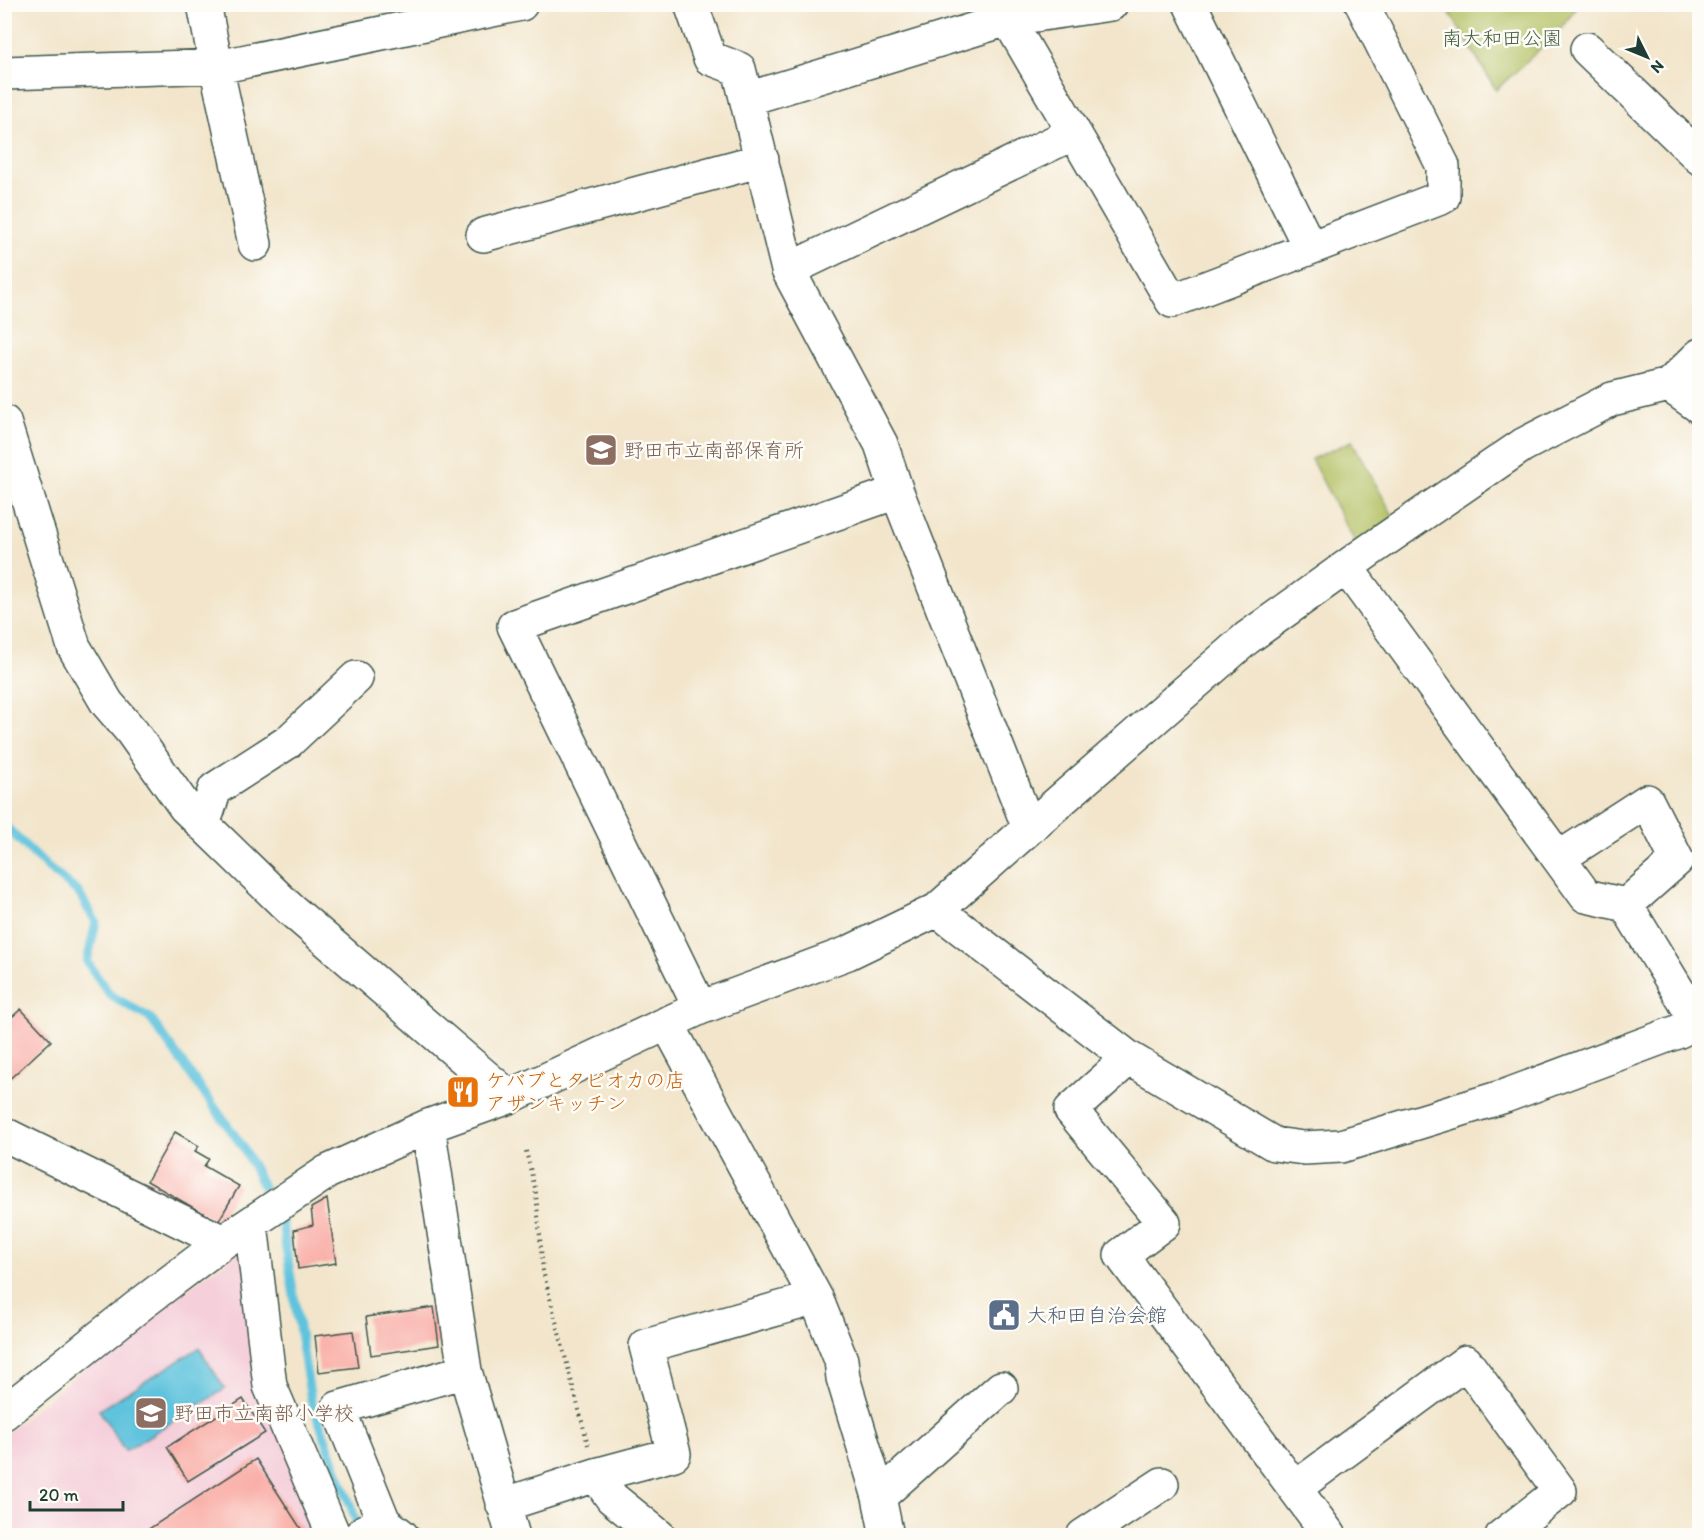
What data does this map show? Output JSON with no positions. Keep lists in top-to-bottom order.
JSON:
{
  "parks": ["南大和田公園"],
  "places": {
    "school or university": ["野田市立南部保育所", "野田市立南部小学校"],
    "restaurant": ["ケバブとタピオカの店 アザンキッチン"],
    "public building": ["大和田自治会館"]
  },
  "scale_bar": "20 m",
  "north": "bottom right"
}
